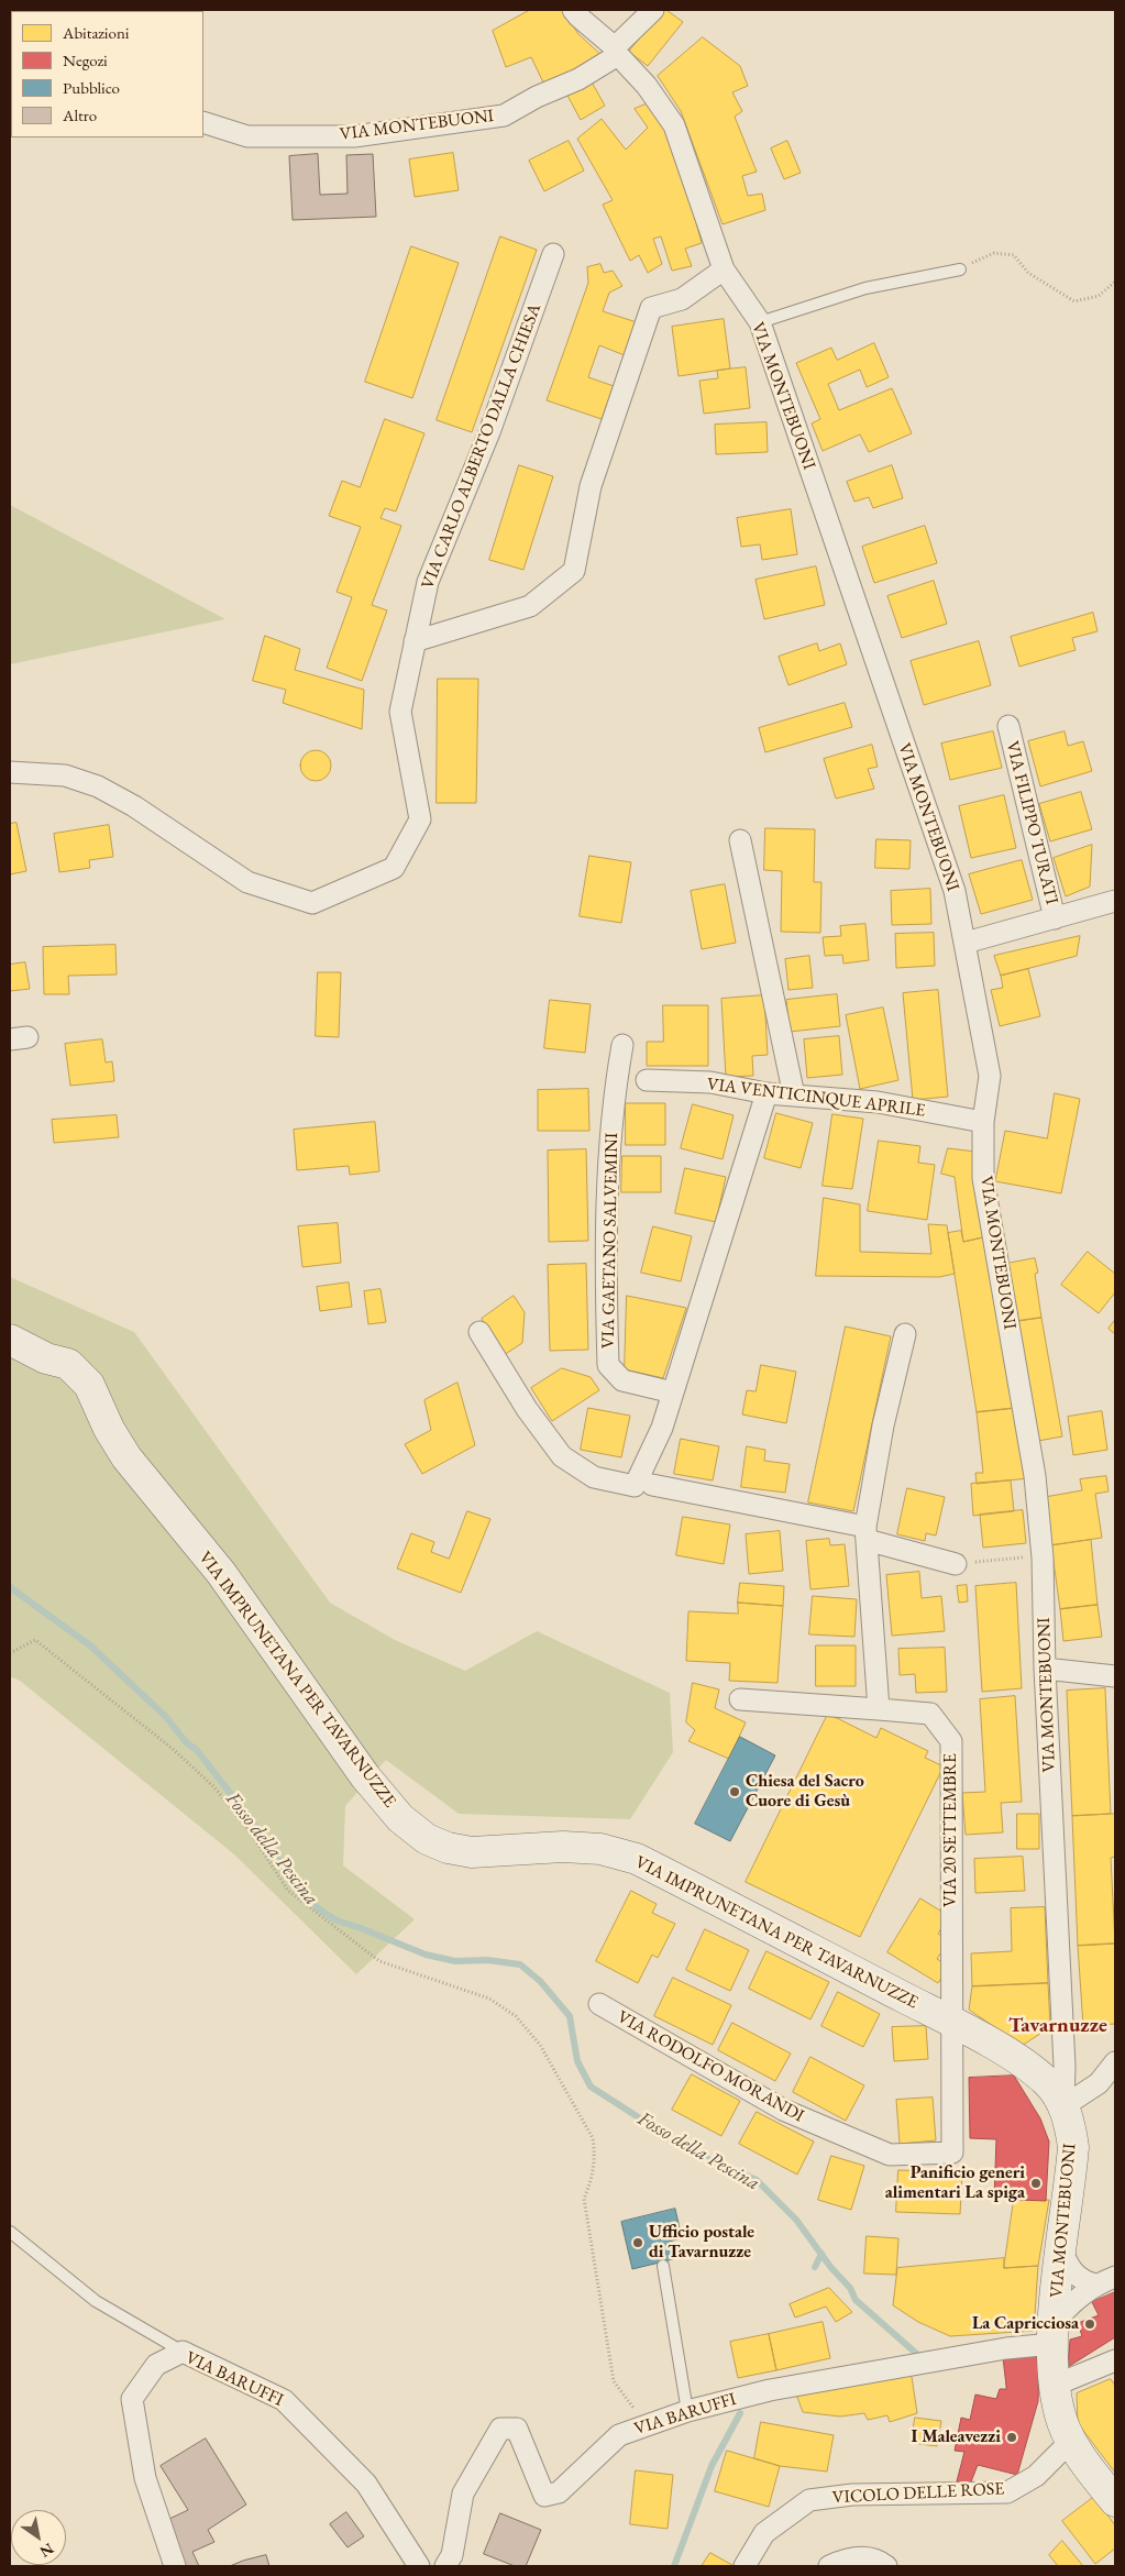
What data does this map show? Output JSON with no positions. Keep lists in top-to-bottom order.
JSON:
{
  "streets": {
    "main road": ["VIA MONTEBUONI", "VIA IMPRUNETANA PER TAVARNUZZE"],
    "street": [
      "VIA CARLO ALBERTO DALLA CHIESA",
      "VIA FILIPPO TURATI",
      "VIA VENTICINQUE APRILE",
      "VIA GAETANO SALVEMINI",
      "VIA 20 SETTEMBRE",
      "VIA RODOLFO MORANDI",
      "VIA BARUFFI",
      "VICOLO DELLE ROSE"
    ]
  },
  "crossings": [
    ["VIA MONTEBUONI", "VIA FILIPPO TURATI"],
    ["VIA MONTEBUONI", "VIA VENTICINQUE APRILE"],
    ["VIA MONTEBUONI", "VIA IMPRUNETANA PER TAVARNUZZE"],
    ["VIA MONTEBUONI", "VIA BARUFFI"],
    ["VIA MONTEBUONI", "VICOLO DELLE ROSE"],
    ["VIA IMPRUNETANA PER TAVARNUZZE", "VIA 20 SETTEMBRE"],
    ["VIA IMPRUNETANA PER TAVARNUZZE", "VIA RODOLFO MORANDI"],
    ["VIA 20 SETTEMBRE", "VIA RODOLFO MORANDI"]
  ],
  "districts": ["Tavarnuzze"],
  "water": ["Fosso della Pescina"],
  "places": [
    "Chiesa del Sacro Cuore di Gesù",
    "Panificio generi alimentari La spiga",
    "Ufficio postale di Tavarnuzze",
    "La Capricciosa",
    "I Maleavezzi"
  ],
  "legend": [
    "Abitazioni",
    "Negozi",
    "Pubblico",
    "Altro"
  ],
  "north": "bottom right"
}
